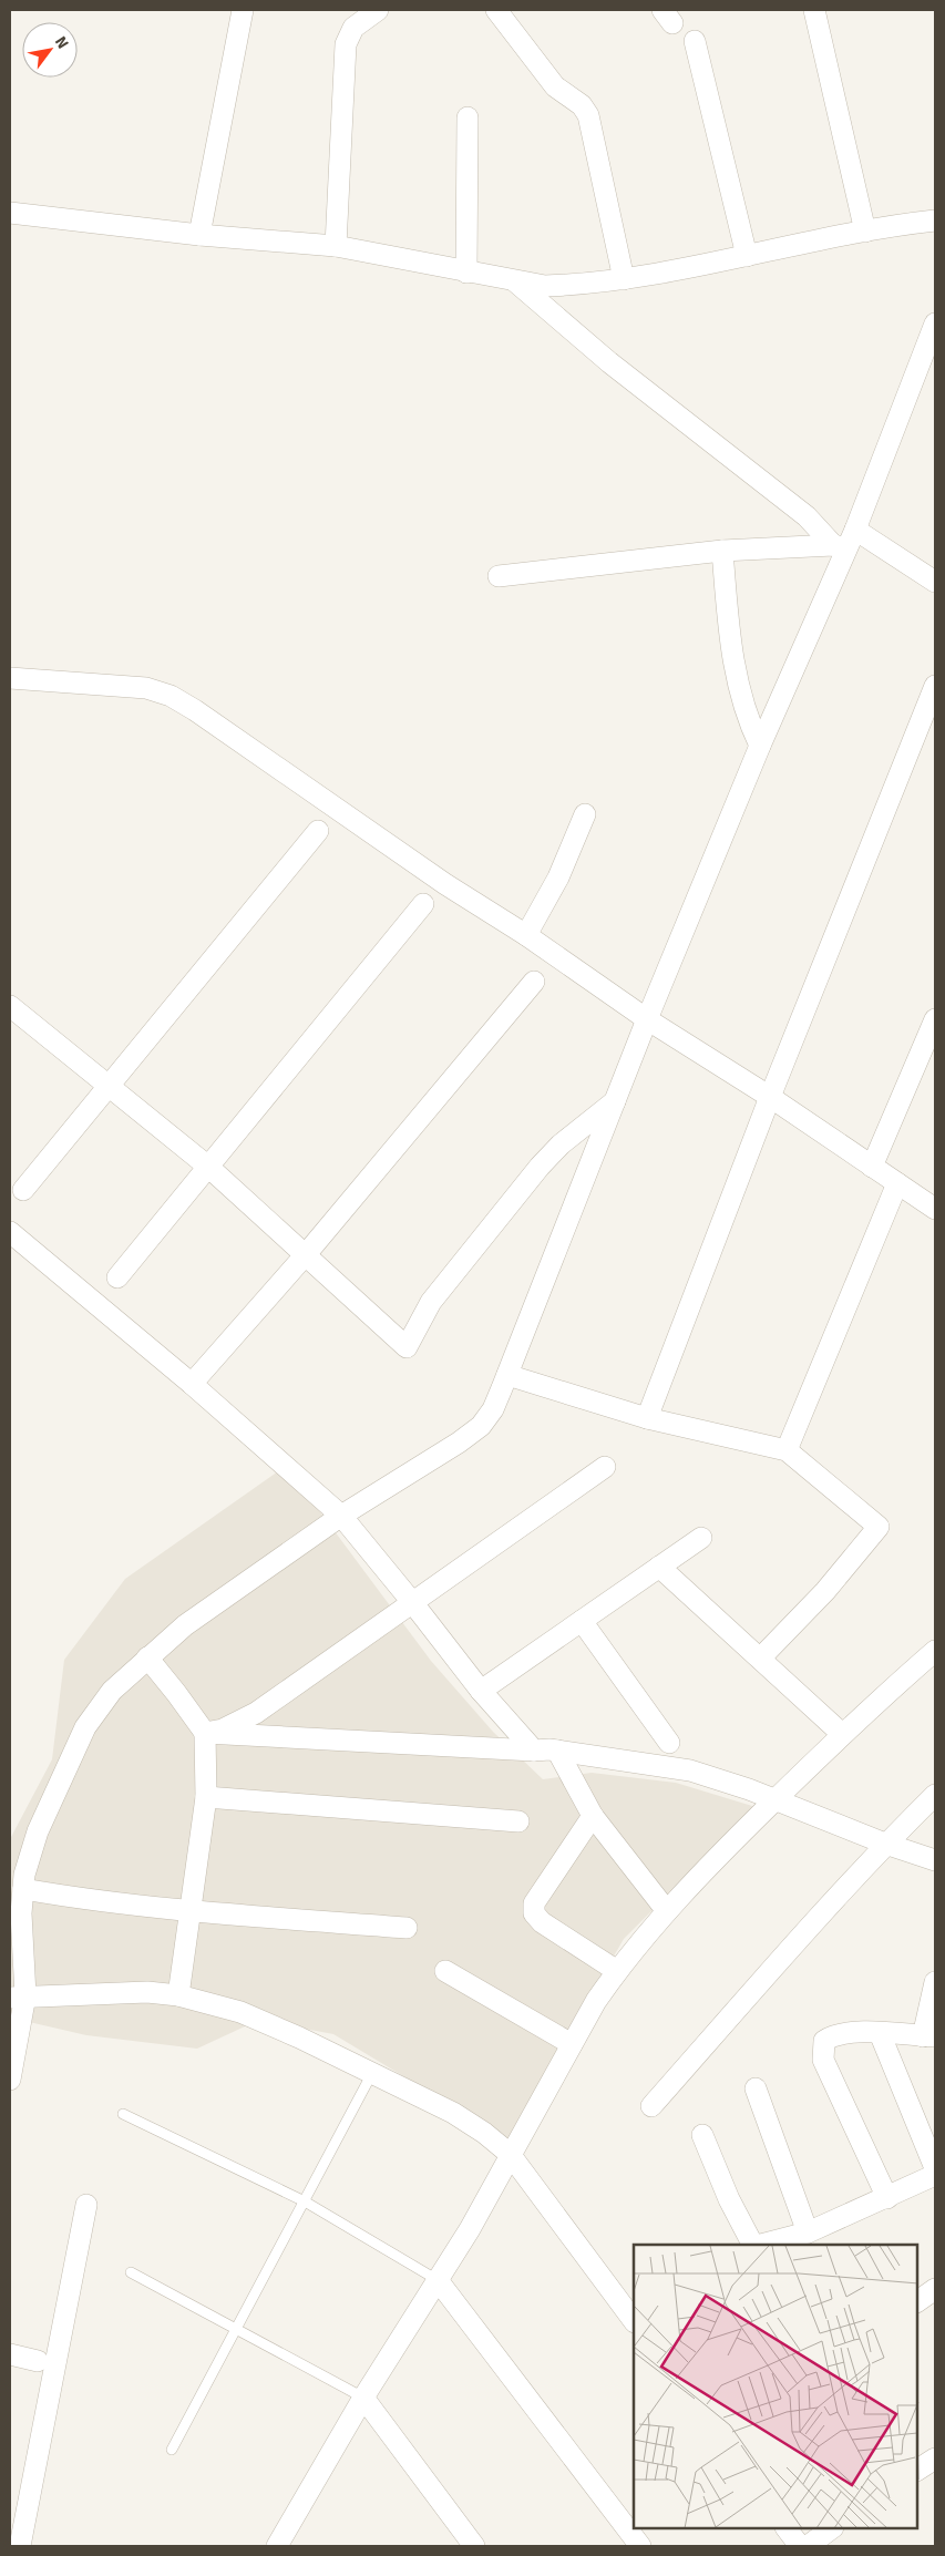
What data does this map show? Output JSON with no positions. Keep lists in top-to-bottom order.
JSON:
{
  "north": "top right"
}
